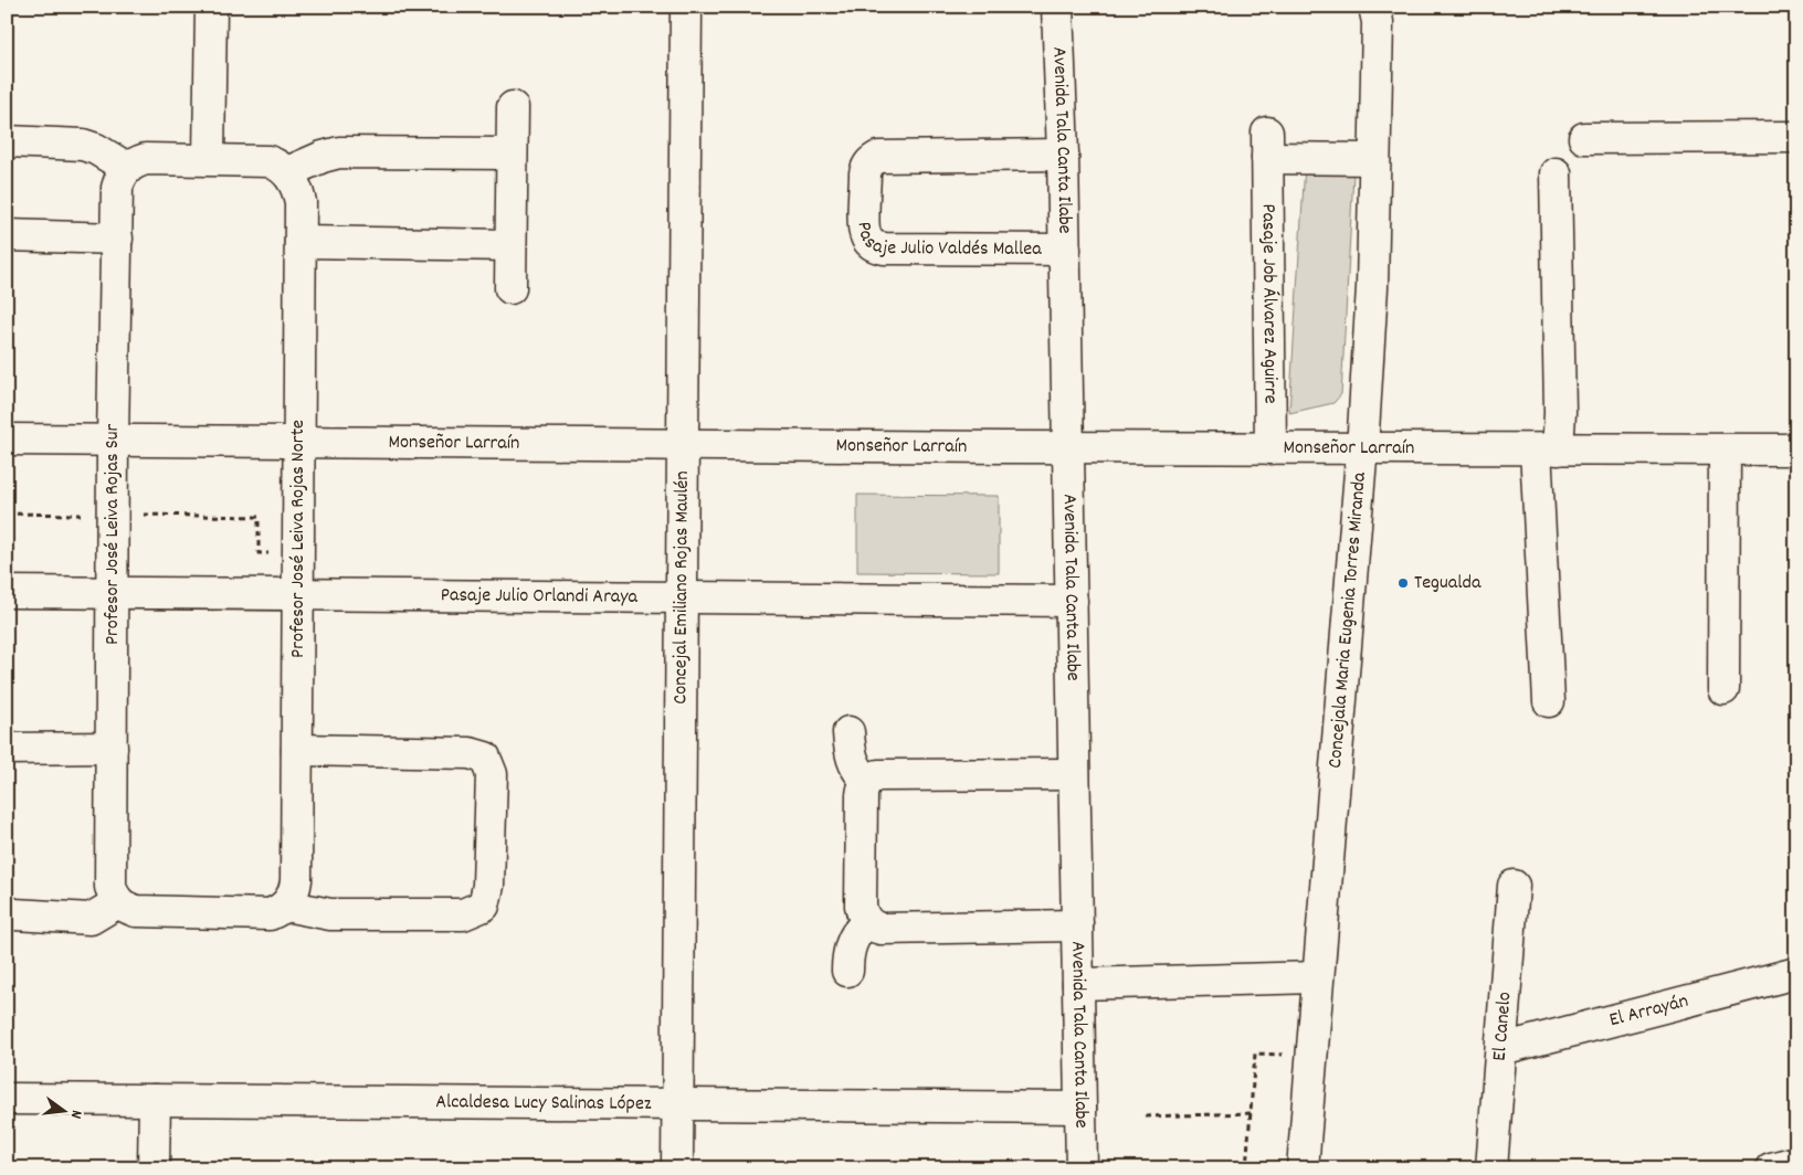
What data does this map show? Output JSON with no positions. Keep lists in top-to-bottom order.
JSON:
{
  "streets": {
    "street": [
      "Avenida Tala Canta Ilabe",
      "Pasaje Julio Valdés Mallea",
      "Pasaje Job Álvarez Aguirre",
      "Monseñor Larraín",
      "Profesor José Leiva Rojas Sur",
      "Profesor José Leiva Rojas Norte",
      "Concejal Emiliano Rojas Maulén",
      "Pasaje Julio Orlandi Araya",
      "Concejala Maria Eugenia Torres Miranda",
      "El Arrayán",
      "El Canelo",
      "Alcaldesa Lucy Salinas López"
    ]
  },
  "crossings": [
    ["Avenida Tala Canta Ilabe", "Pasaje Julio Valdés Mallea"],
    ["Avenida Tala Canta Ilabe", "Monseñor Larraín"],
    ["Avenida Tala Canta Ilabe", "Pasaje Julio Orlandi Araya"],
    ["Avenida Tala Canta Ilabe", "Alcaldesa Lucy Salinas López"],
    ["Pasaje Job Álvarez Aguirre", "Monseñor Larraín"],
    ["Pasaje Job Álvarez Aguirre", "Concejala Maria Eugenia Torres Miranda"],
    ["Monseñor Larraín", "Profesor José Leiva Rojas Sur"],
    ["Monseñor Larraín", "Profesor José Leiva Rojas Norte"],
    ["Monseñor Larraín", "Concejal Emiliano Rojas Maulén"],
    ["Monseñor Larraín", "Concejala Maria Eugenia Torres Miranda"],
    ["Profesor José Leiva Rojas Sur", "Pasaje Julio Orlandi Araya"],
    ["Profesor José Leiva Rojas Norte", "Pasaje Julio Orlandi Araya"],
    ["Concejal Emiliano Rojas Maulén", "Pasaje Julio Orlandi Araya"],
    ["Concejal Emiliano Rojas Maulén", "Alcaldesa Lucy Salinas López"],
    ["El Arrayán", "El Canelo"]
  ],
  "places": ["Tegualda"],
  "north": "right"
}
